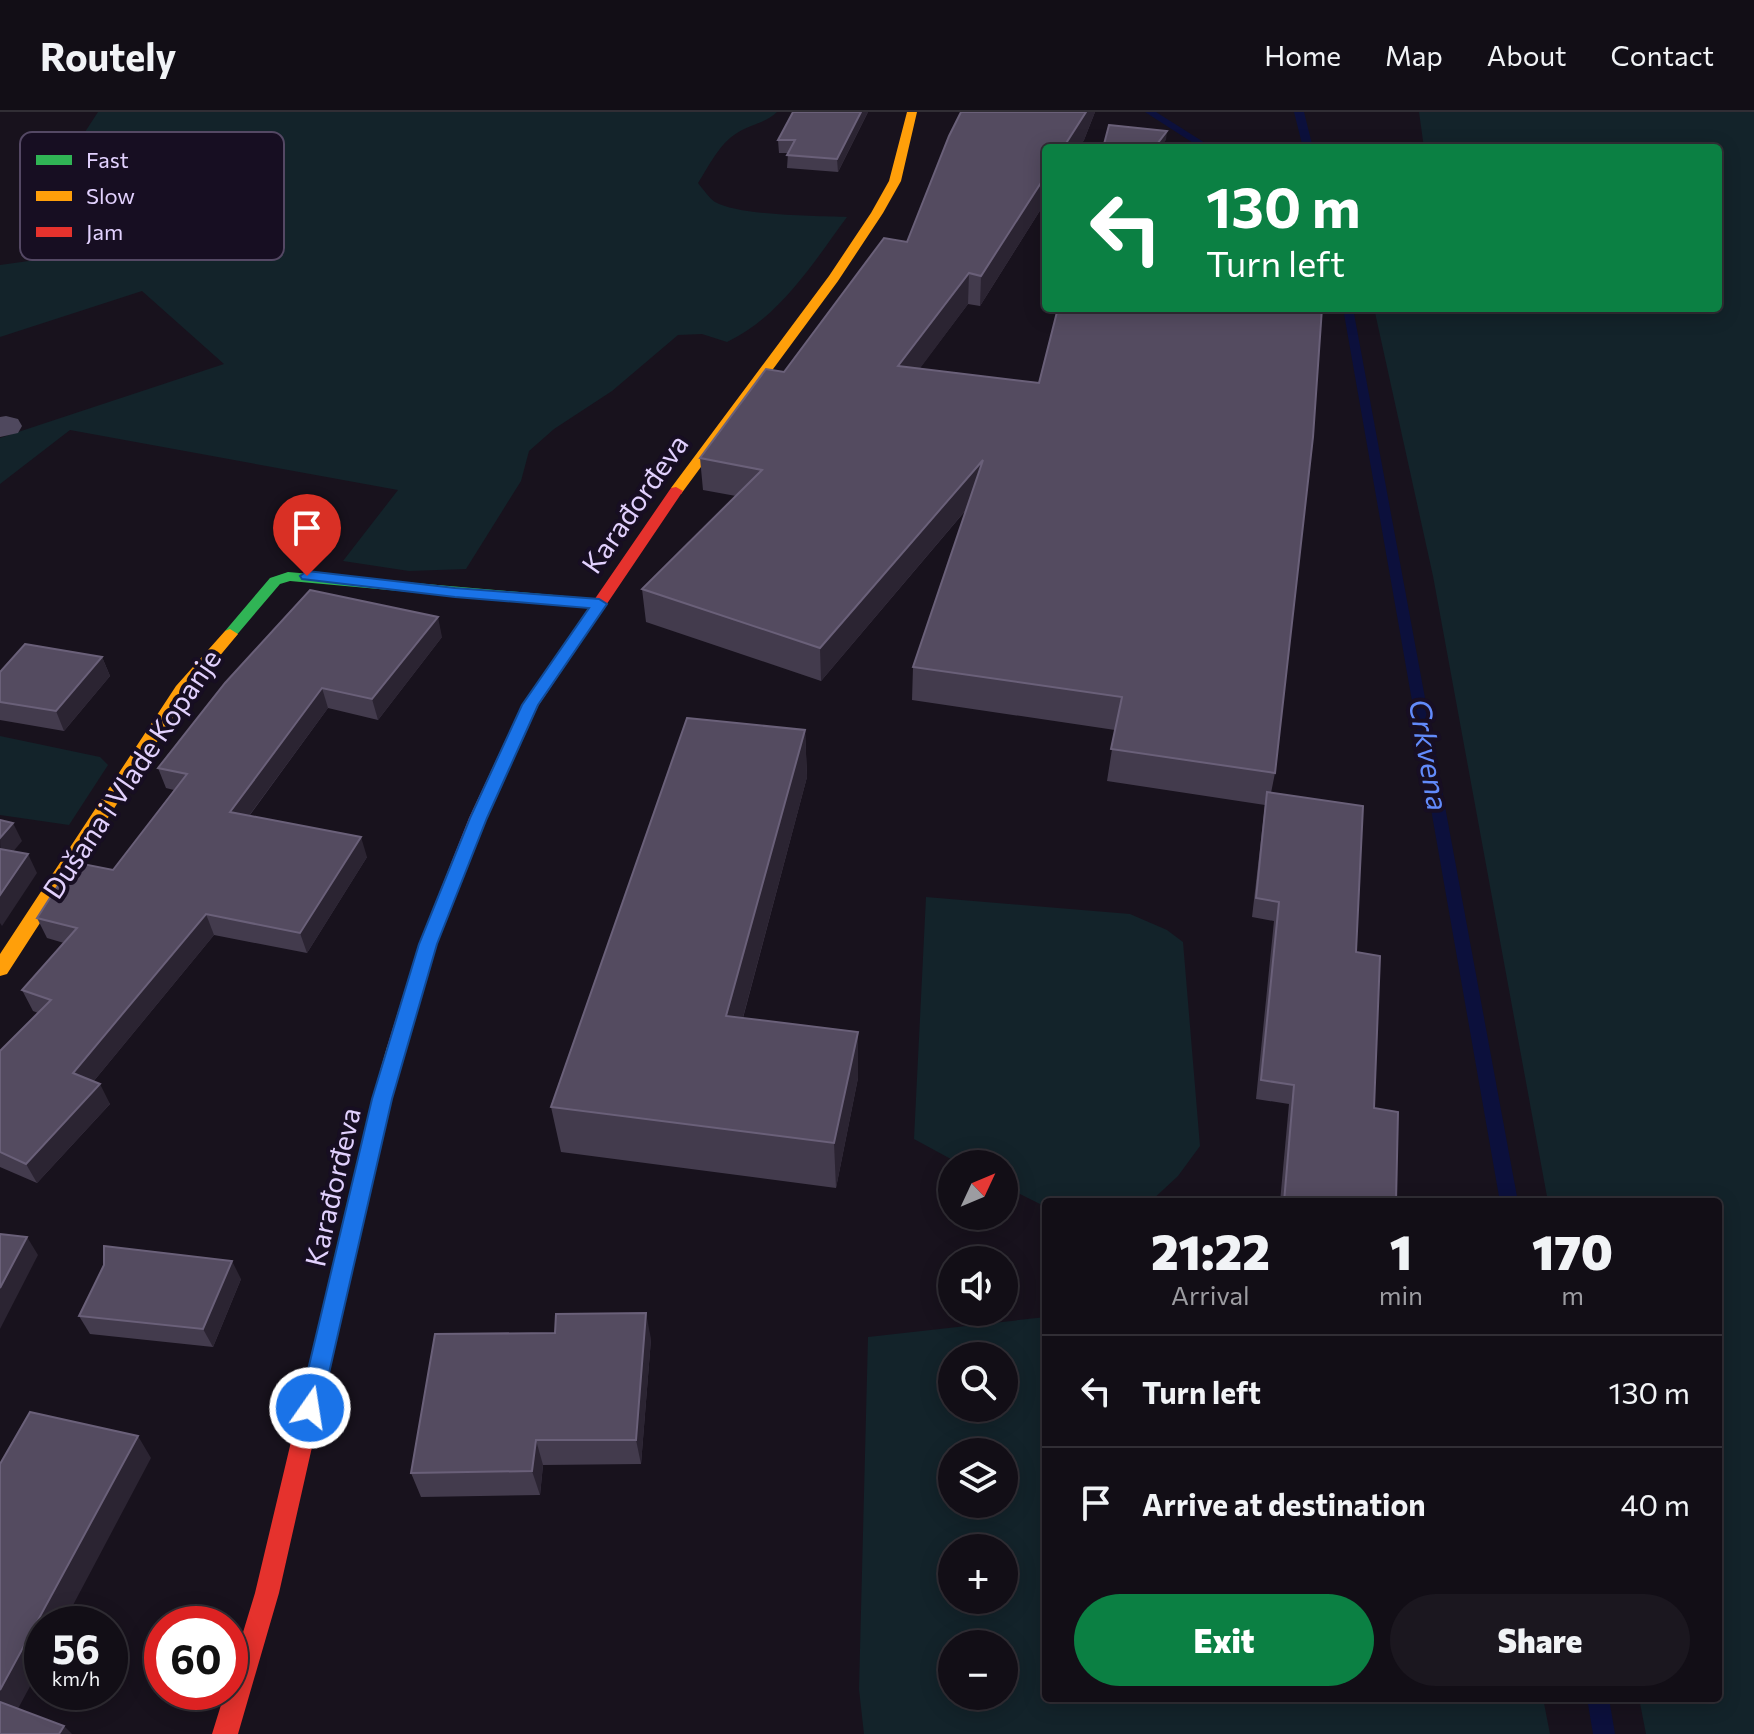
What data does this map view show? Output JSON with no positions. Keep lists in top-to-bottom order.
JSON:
{
  "streets": {
    "main road": ["Karađorđeva", "Dušana i Vlade Kopanje"]
  },
  "crossings": [
    ["Karađorđeva", "Dušana i Vlade Kopanje"]
  ],
  "water": ["Crkvena"],
  "legend": ["Fast", "Slow", "Jam"],
  "north": "top right",
  "page": {
    "header": "Routely",
    "nav": [
      "Home",
      "Map",
      "About",
      "Contact"
    ],
    "turn": ["130 m", "Turn left"],
    "map_buttons": ["+", "−"],
    "eta": [
      "21:22",
      "Arrival",
      "1",
      "min",
      "170",
      "m"
    ],
    "list": [
      {
        "name": "Turn left",
        "value": "130 m"
      },
      {
        "name": "Arrive at destination",
        "value": "40 m"
      }
    ],
    "buttons": ["Exit", "Share"],
    "speed": "56 km/h",
    "limit": "60"
  }
}
